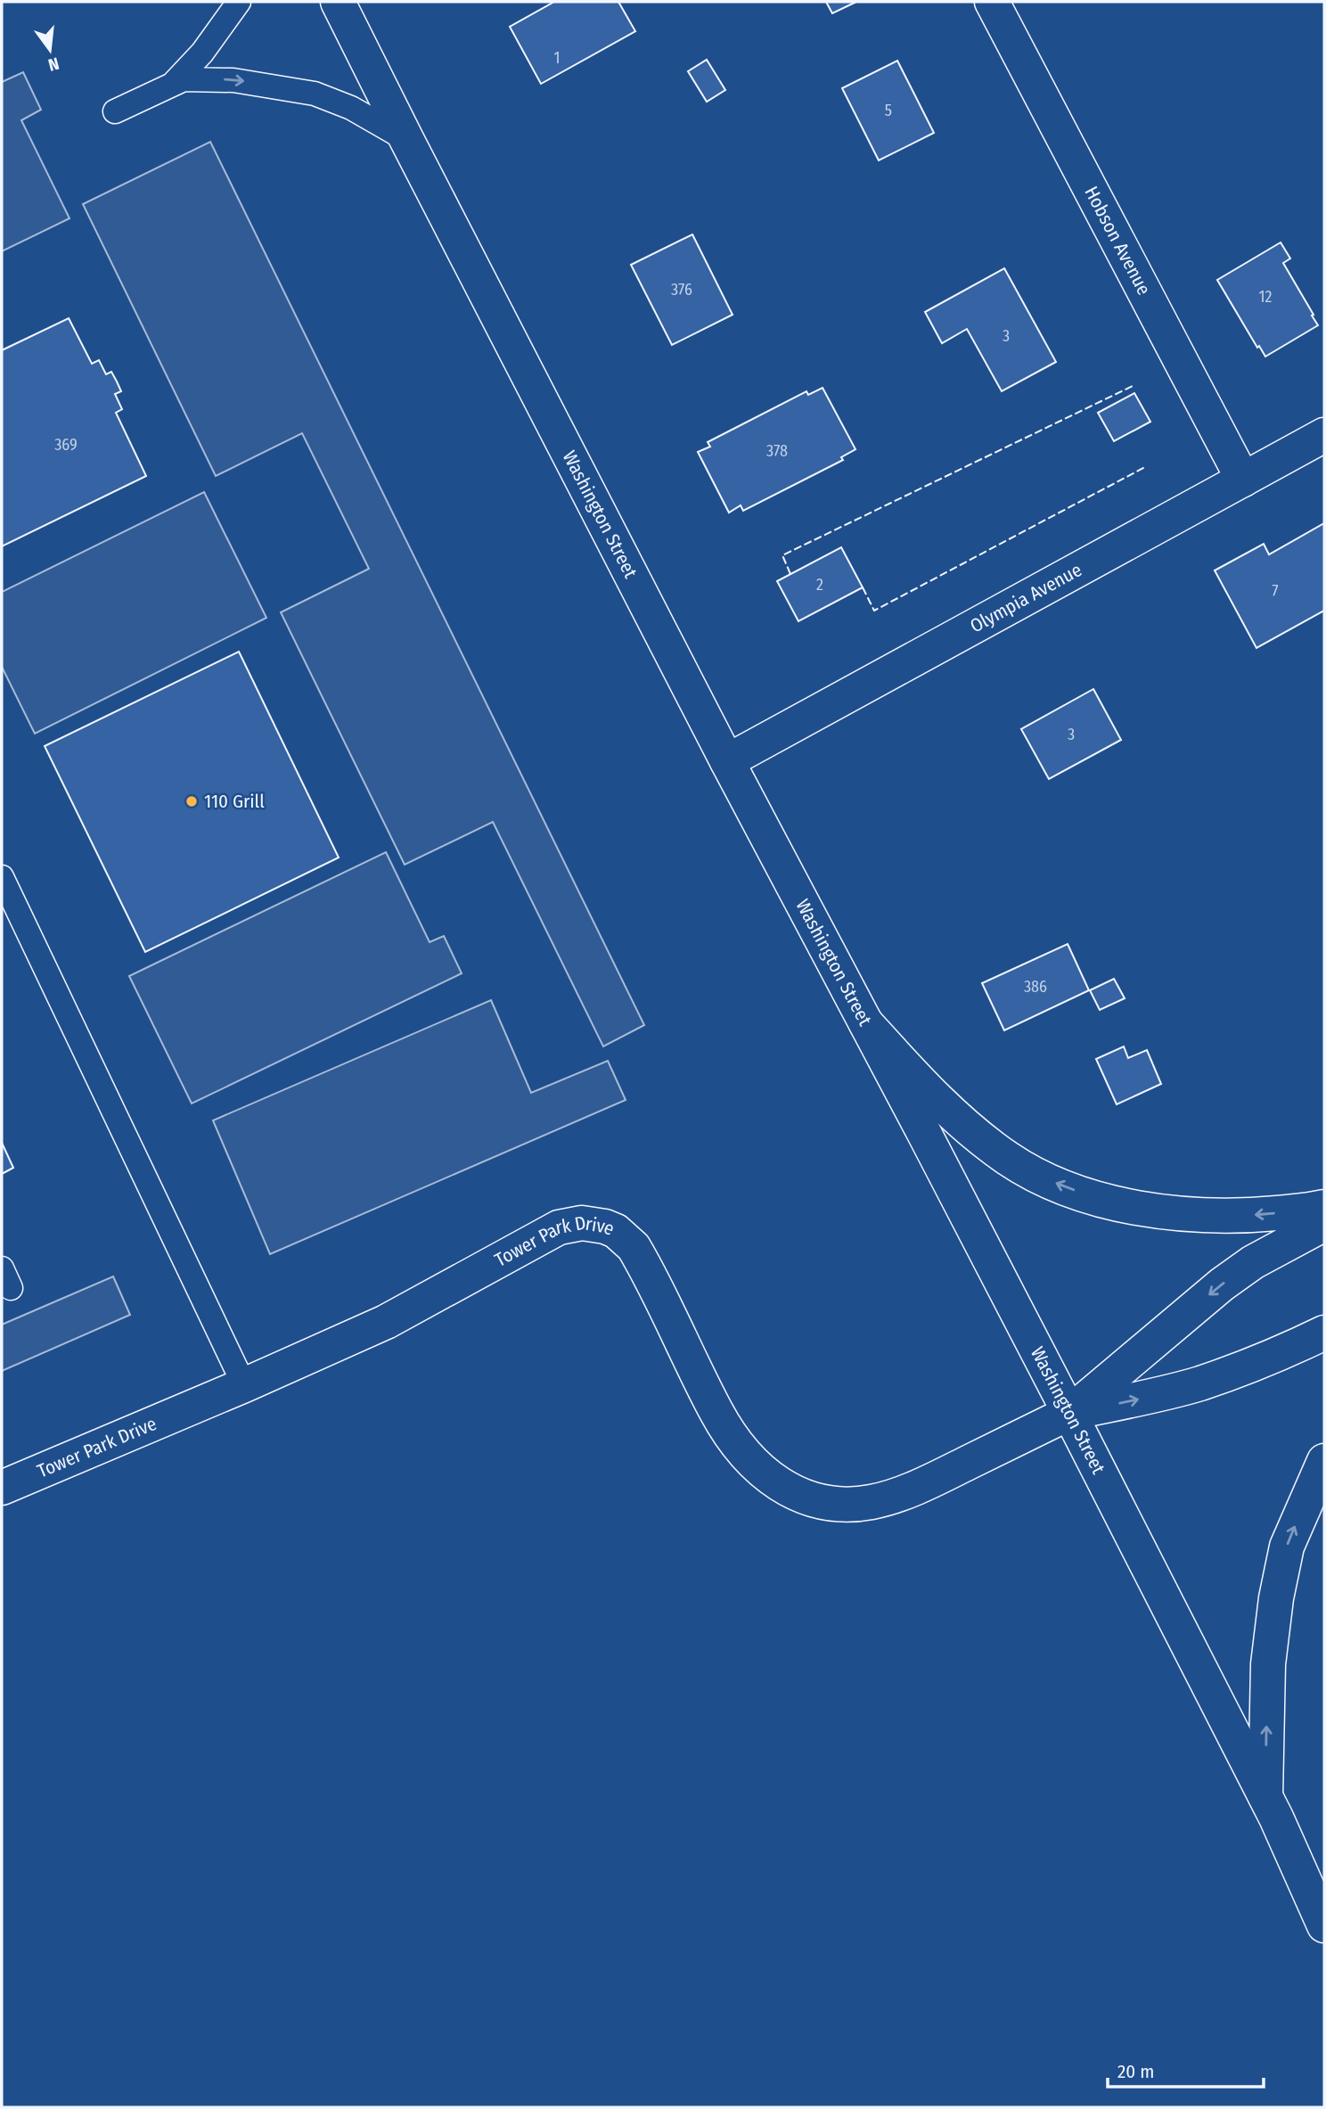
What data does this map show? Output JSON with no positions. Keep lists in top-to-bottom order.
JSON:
{
  "streets": {
    "main road": [
      "Hobson Avenue",
      "Washington Street",
      "Olympia Avenue",
      "Tower Park Drive"
    ]
  },
  "crossings": [
    ["Hobson Avenue", "Olympia Avenue"],
    ["Washington Street", "Olympia Avenue"],
    ["Washington Street", "Tower Park Drive"]
  ],
  "places": ["110 Grill"],
  "house_numbers": [
    "1",
    "5",
    "376",
    "12",
    "3",
    "369",
    "378",
    "2",
    "7",
    "3",
    "386"
  ],
  "scale_bar": "20 m",
  "north": "bottom"
}
